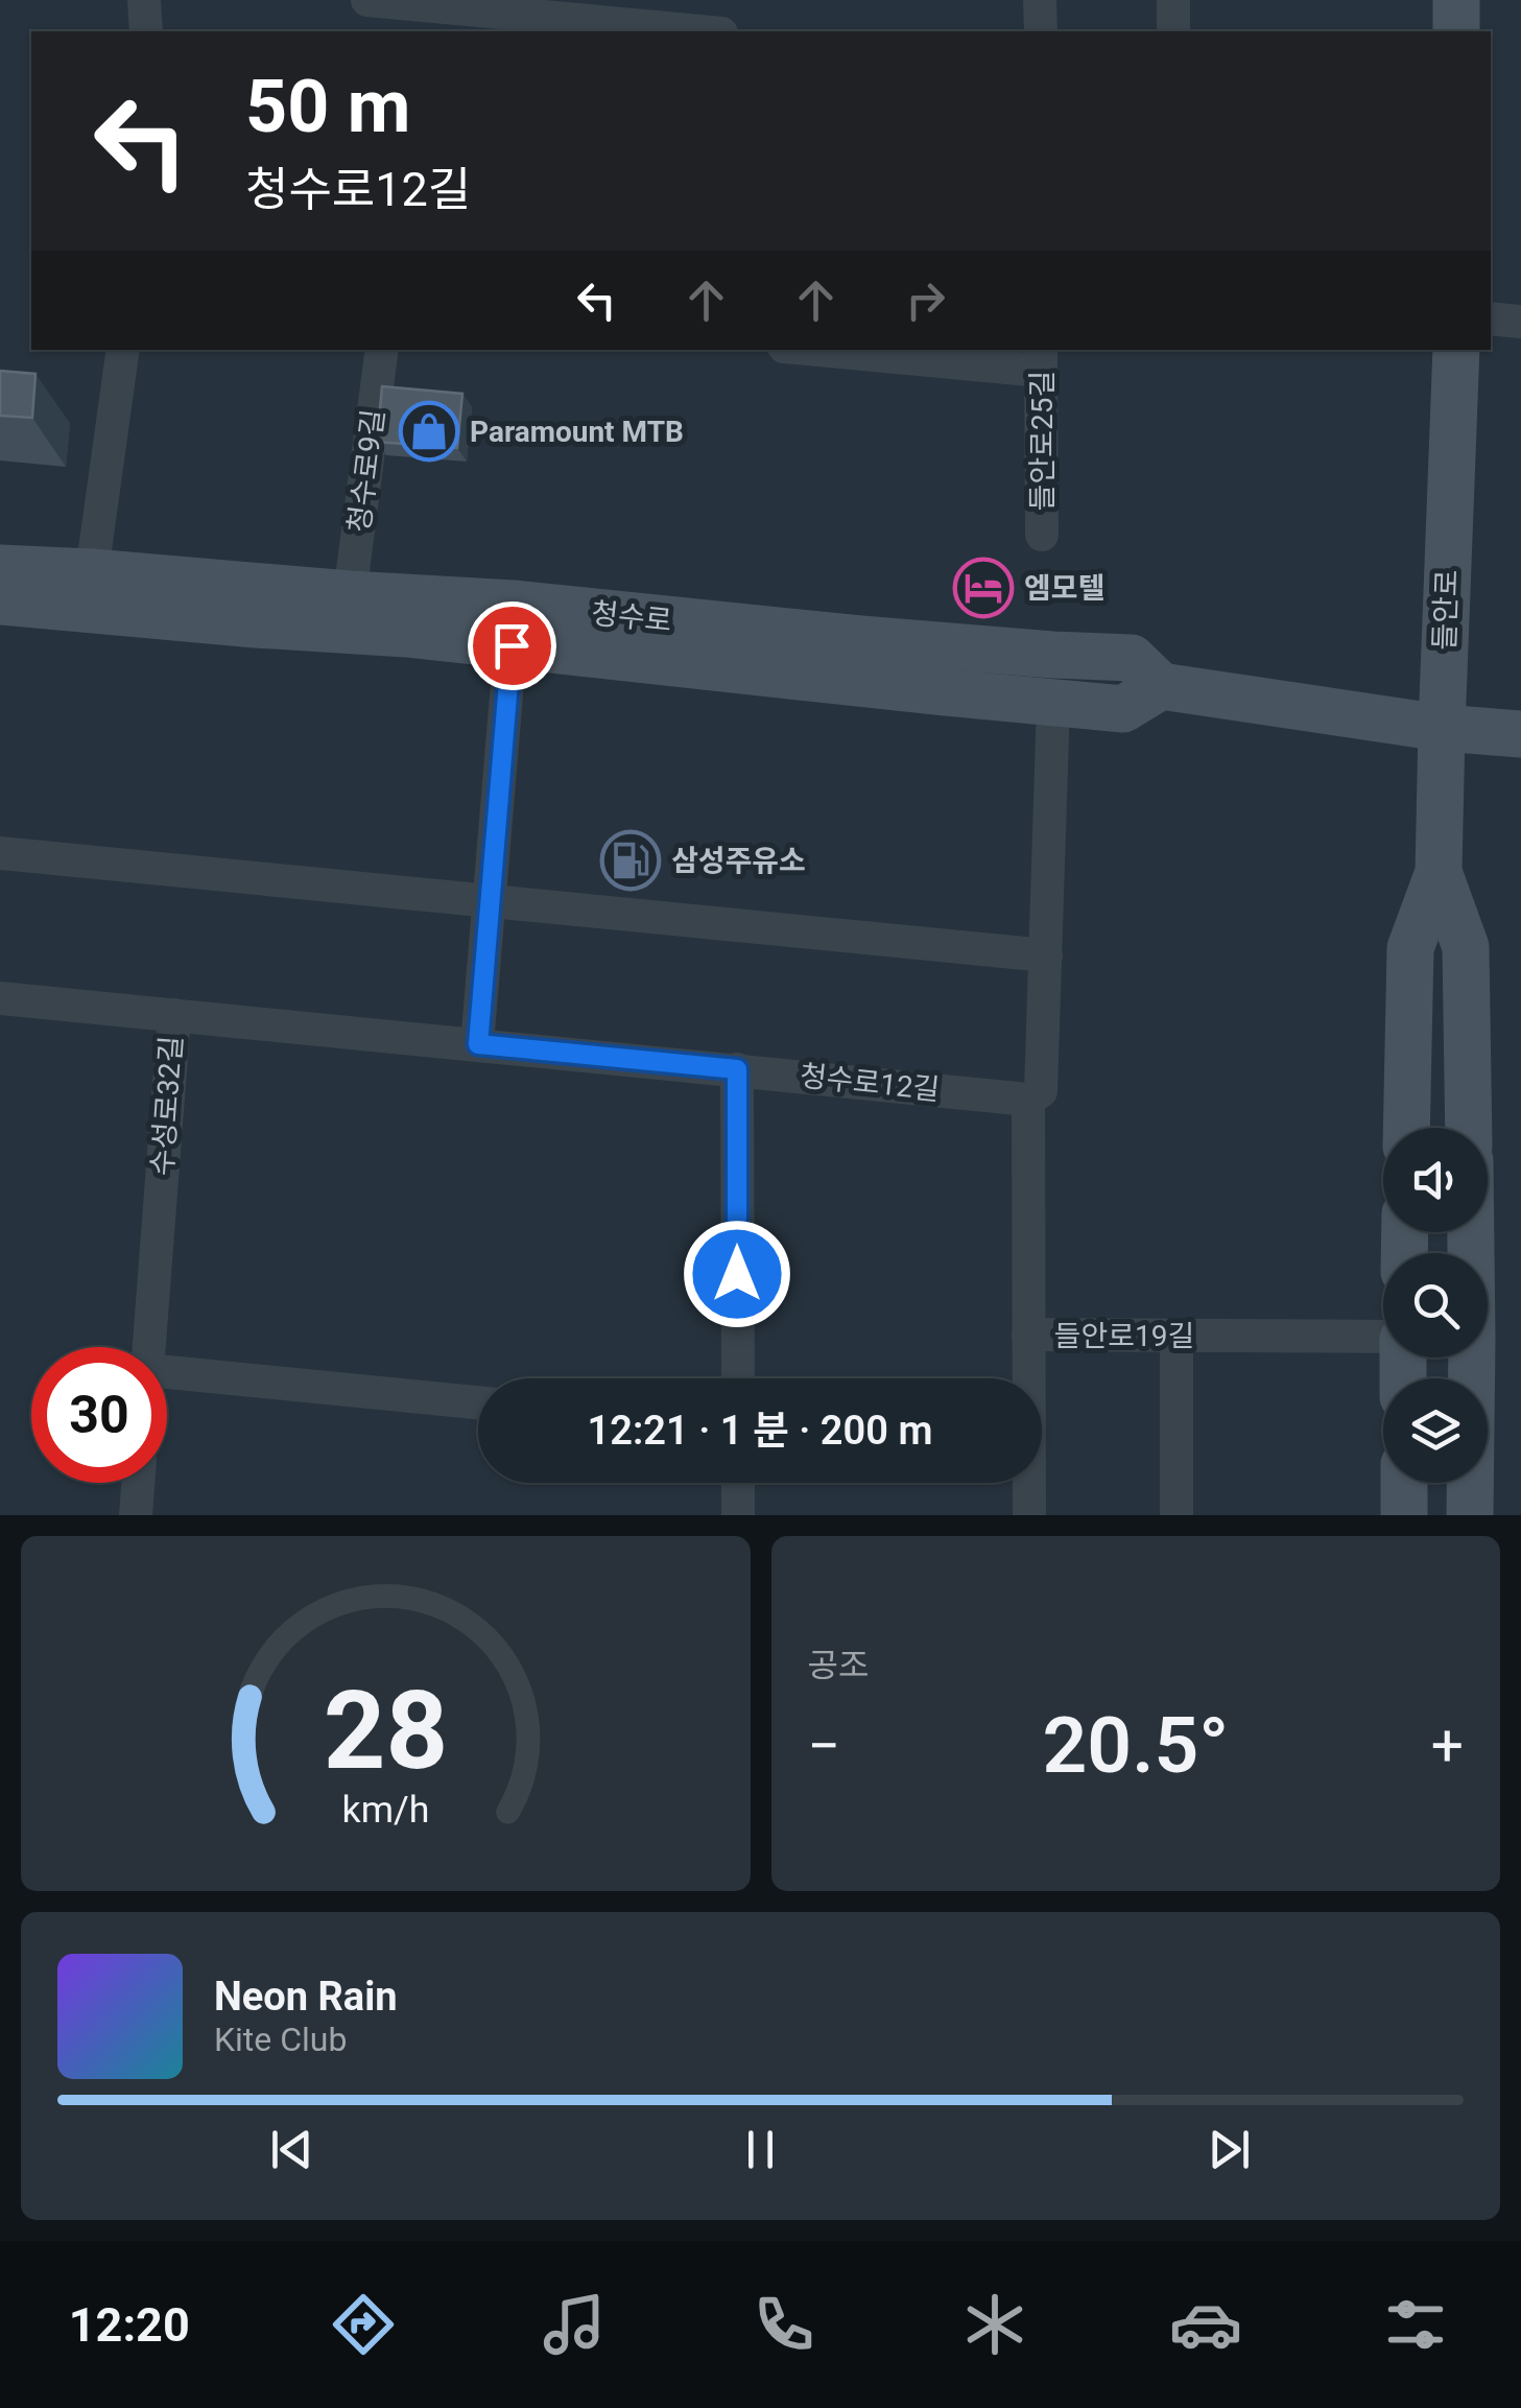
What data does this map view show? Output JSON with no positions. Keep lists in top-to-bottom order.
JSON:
{
  "streets": {
    "main road": ["들안로", "청수로"],
    "street": [
      "들안로25길",
      "청수로9길",
      "청수로12길",
      "수성로32길",
      "들안로19길"
    ]
  },
  "crossings": [
    ["청수로9길", "청수로"],
    ["들안로", "청수로"],
    ["청수로12길", "수성로32길"]
  ],
  "places": {
    "shop": ["Paramount MTB"],
    "hotel": ["엠모텔"],
    "fuel station": ["삼성주유소"]
  },
  "page": {
    "turn": ["50 m", "청수로12길"],
    "limit": "30",
    "trip": "12:21 · 1 분 · 200 m",
    "tile": "공조",
    "heat": ["−", "20.5°", "+"],
    "song": ["Neon Rain", "Kite Club"],
    "tabs": "12:20",
    "gauge": ["28", "km/h"]
  }
}
